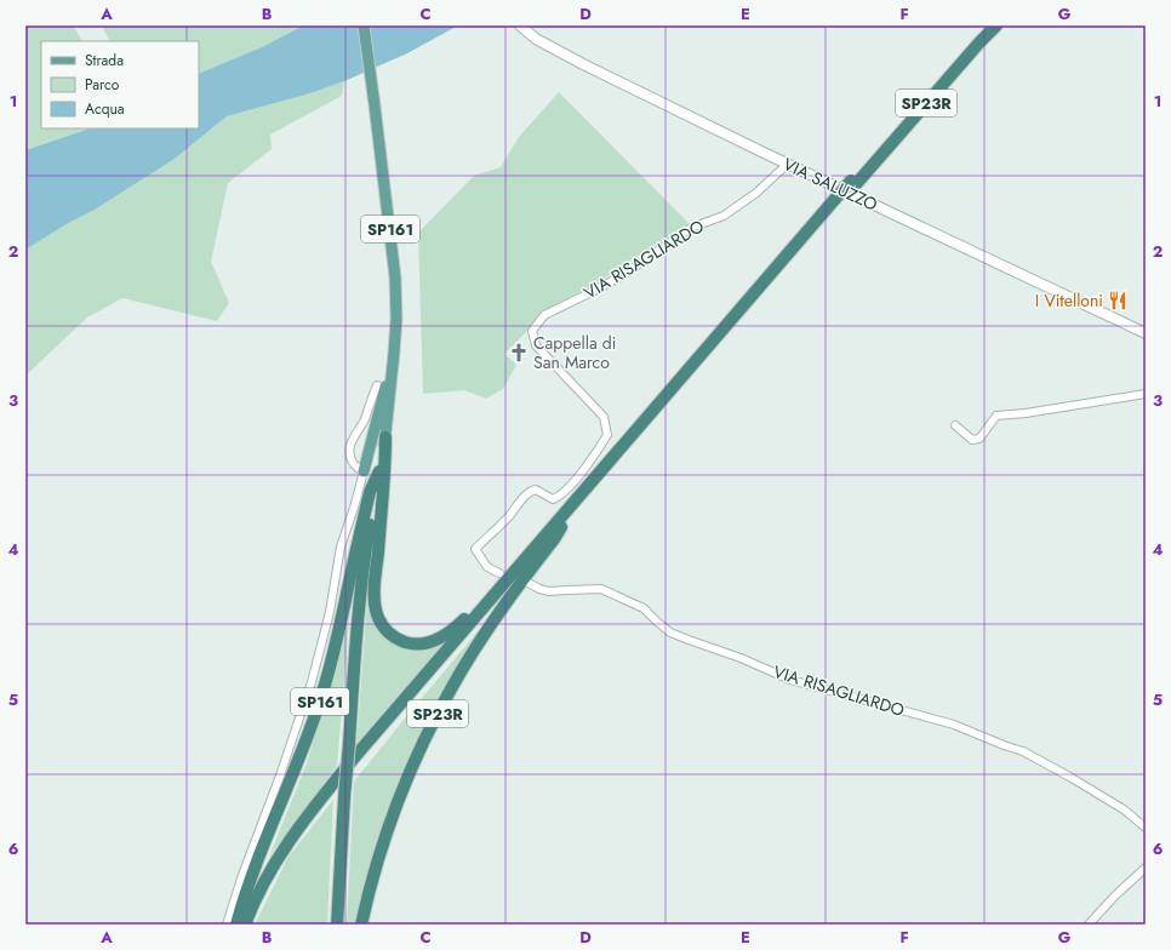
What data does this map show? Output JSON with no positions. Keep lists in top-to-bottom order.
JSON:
{
  "streets": {
    "highway": ["SP23R", "SP161"],
    "main road": ["VIA SALUZZO"],
    "street": ["VIA RISAGLIARDO"]
  },
  "crossings": [
    ["SP23R", "SP161"],
    ["VIA SALUZZO", "VIA RISAGLIARDO"]
  ],
  "places": {
    "restaurant": ["I Vitelloni"],
    "church": ["Cappella di San Marco"]
  },
  "legend": ["Strada", "Parco", "Acqua"],
  "grid": {
    "columns": [
      "A",
      "B",
      "C",
      "D",
      "E",
      "F",
      "G"
    ],
    "rows": [
      "1",
      "2",
      "3",
      "4",
      "5",
      "6"
    ]
  }
}
